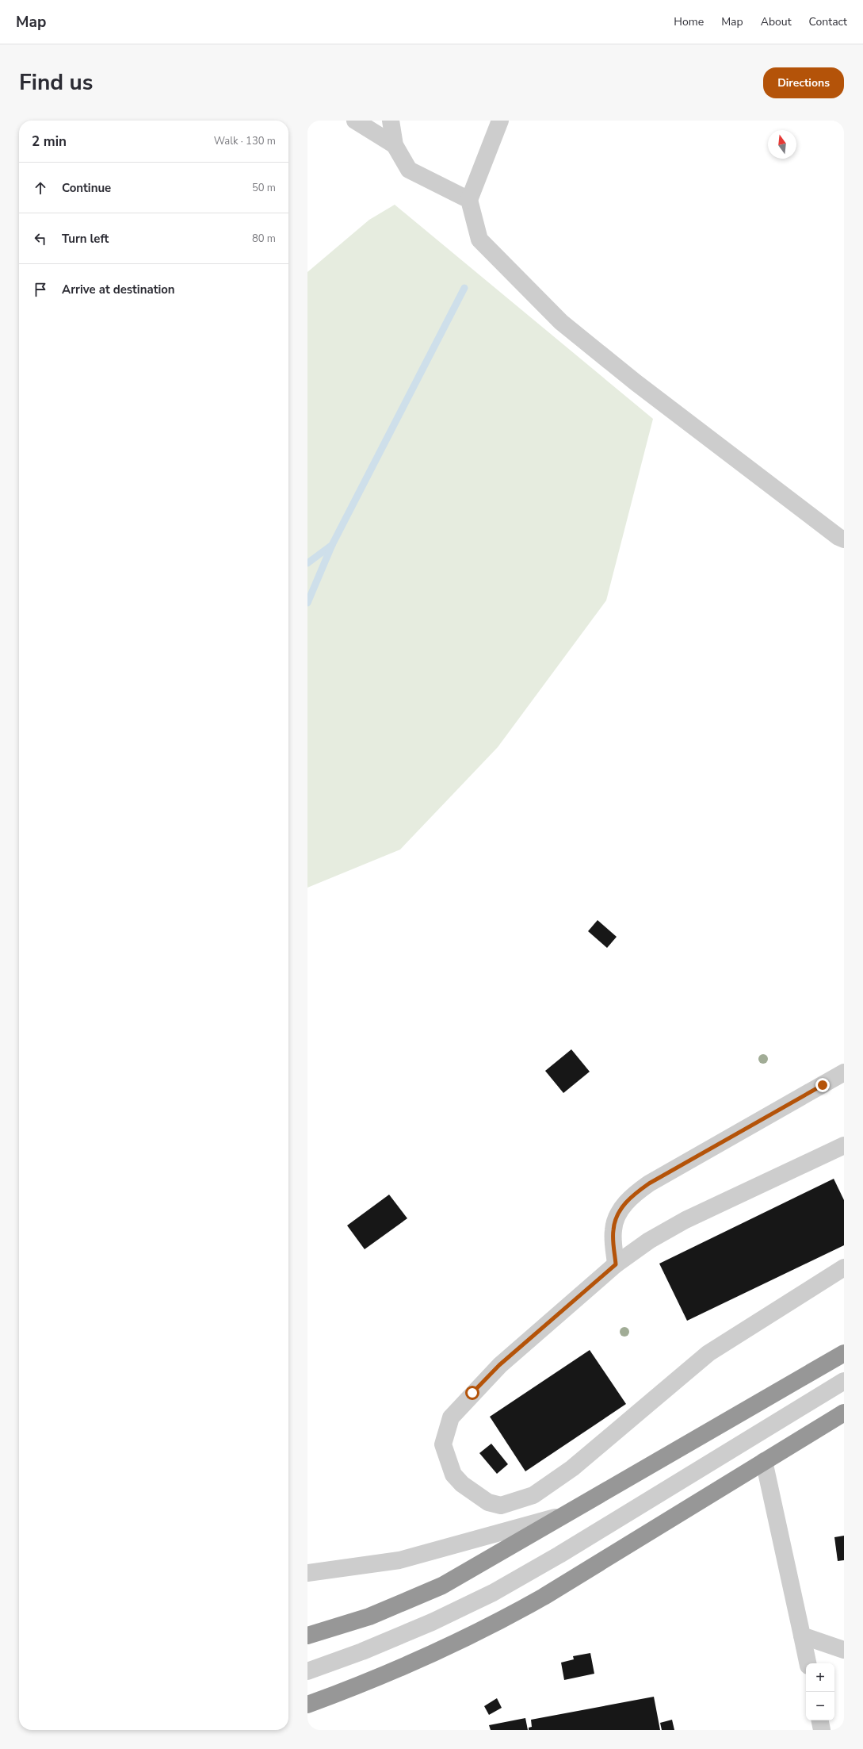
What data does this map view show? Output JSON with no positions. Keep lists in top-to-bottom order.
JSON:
{
  "north": "top",
  "page": {
    "header": "Map",
    "nav": [
      "Home",
      "Map",
      "About",
      "Contact"
    ],
    "title": "Find us",
    "buttons": "Directions",
    "heading": ["2 min", "Walk · 130 m"],
    "list": [
      ["Continue", "50 m"],
      ["Turn left", "80 m"],
      "Arrive at destination"
    ],
    "map_buttons": ["+", "−"]
  }
}
